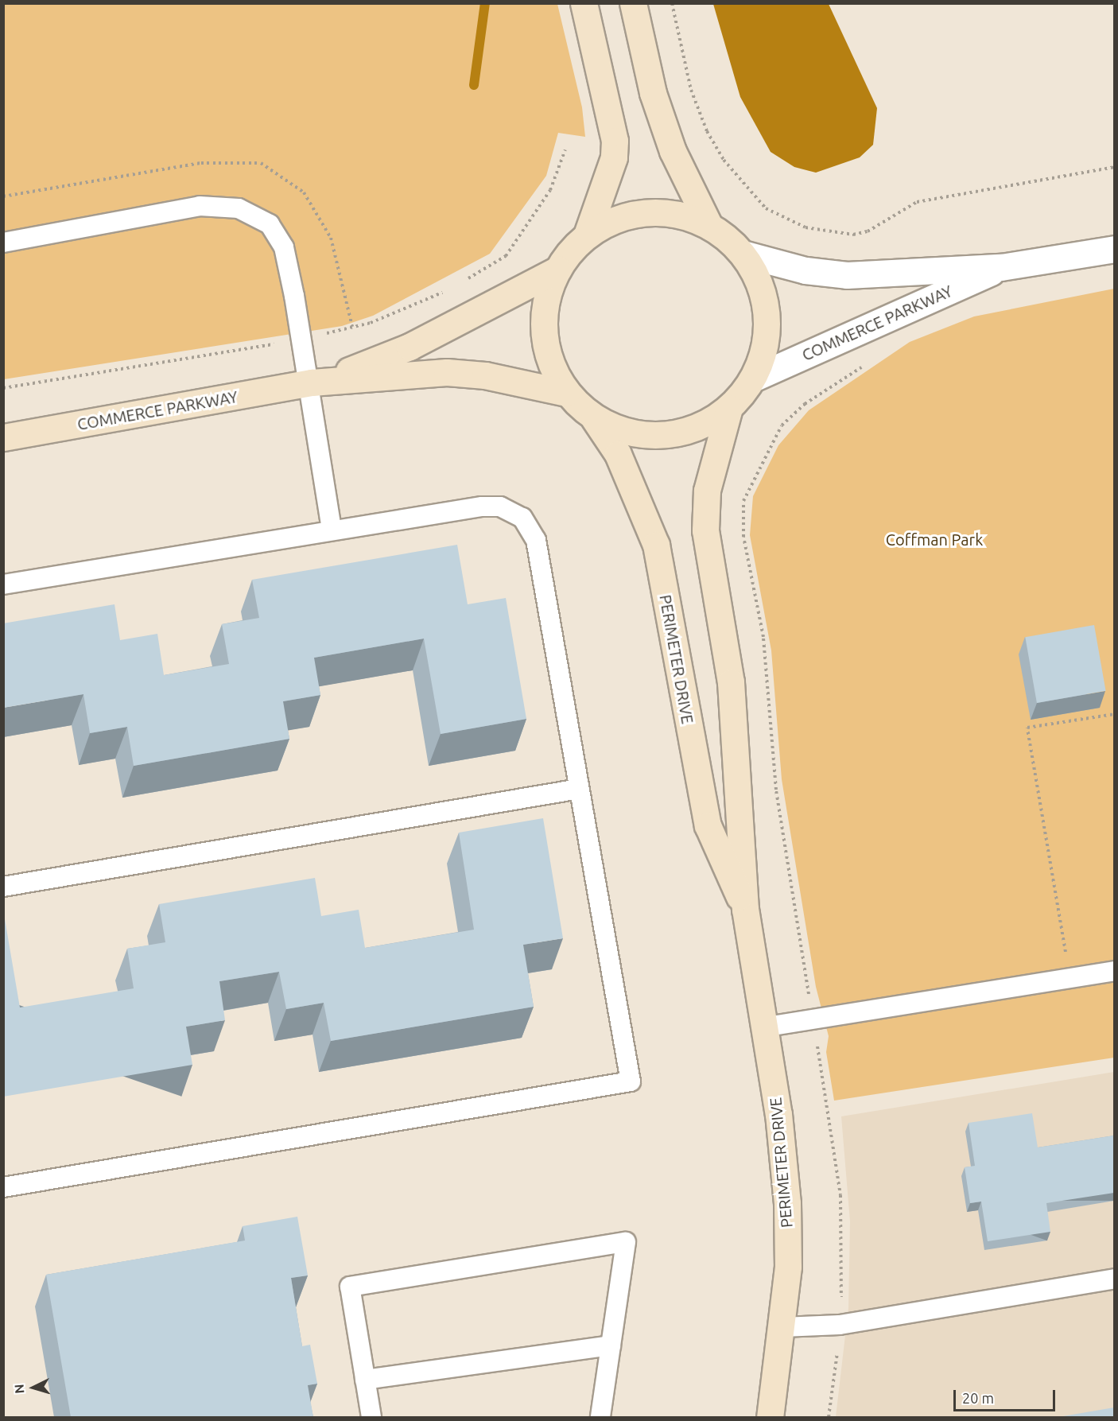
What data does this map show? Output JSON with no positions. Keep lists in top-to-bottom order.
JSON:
{
  "streets": {
    "main road": ["COMMERCE PARKWAY", "PERIMETER DRIVE"]
  },
  "parks": ["Coffman Park"],
  "scale_bar": "20 m",
  "north": "left"
}
